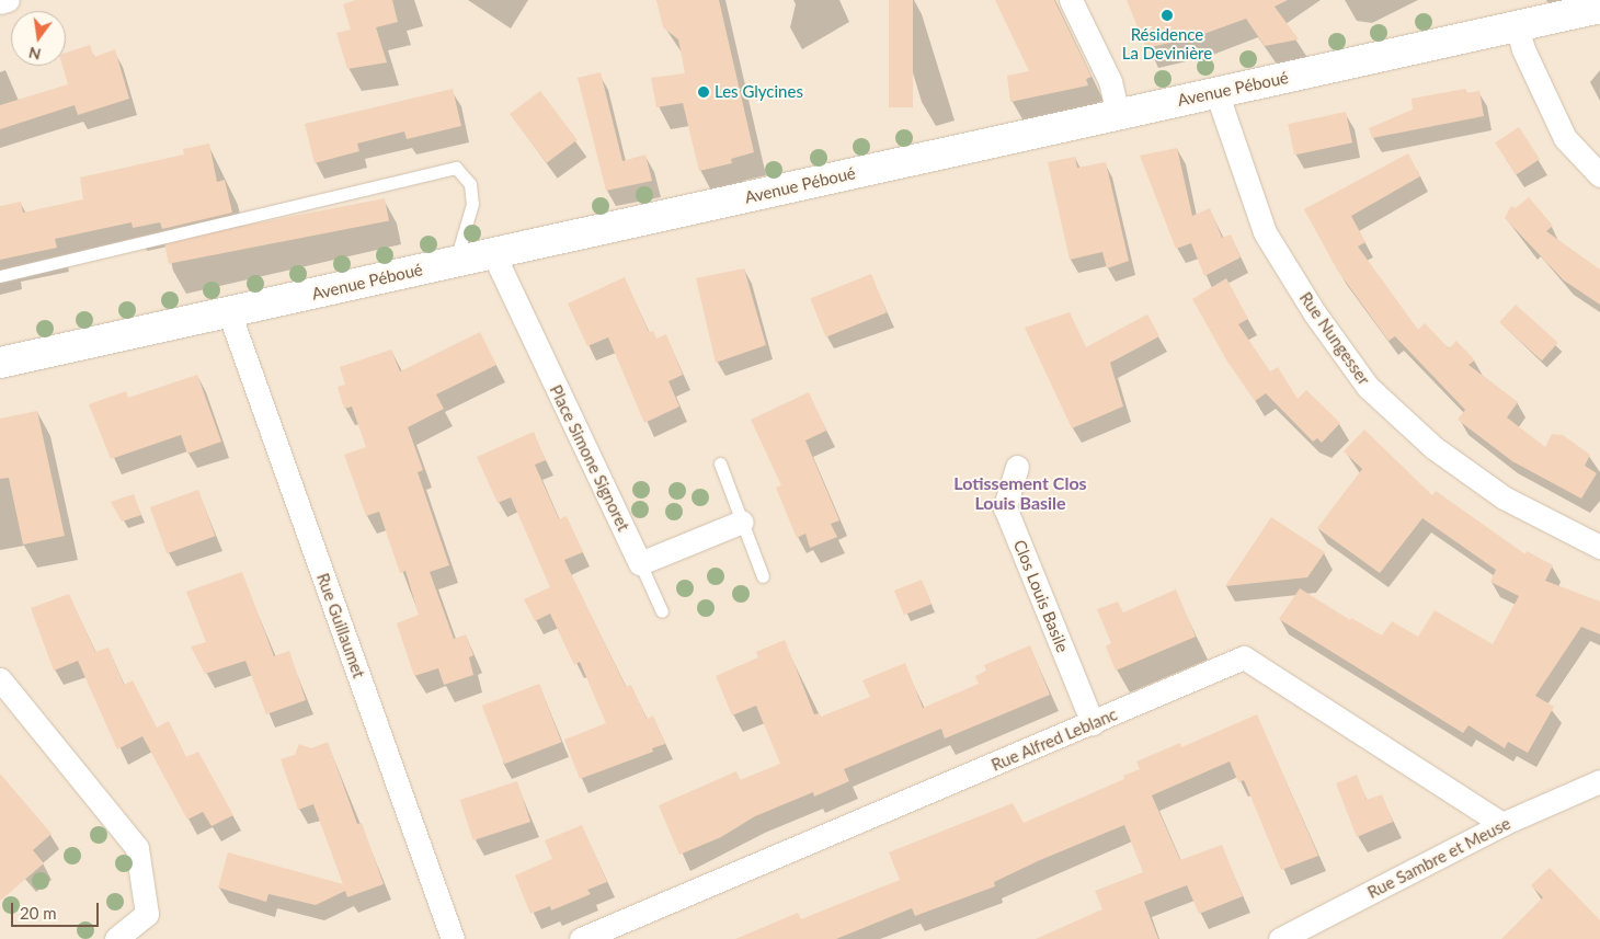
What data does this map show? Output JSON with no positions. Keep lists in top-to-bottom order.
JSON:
{
  "streets": {
    "street": [
      "Avenue Péboué",
      "Rue Nungesser",
      "Place Simone Signoret",
      "Clos Louis Basile",
      "Rue Guillaumet",
      "Rue Alfred Leblanc",
      "Rue Sambre et Meuse"
    ]
  },
  "crossings": [
    ["Avenue Péboué", "Rue Nungesser"],
    ["Avenue Péboué", "Place Simone Signoret"],
    ["Avenue Péboué", "Rue Guillaumet"],
    ["Clos Louis Basile", "Rue Alfred Leblanc"],
    ["Rue Alfred Leblanc", "Rue Sambre et Meuse"]
  ],
  "districts": ["Lotissement Clos Louis Basile"],
  "places": ["Résidence La Devinière", "Les Glycines"],
  "scale_bar": "20 m",
  "north": "bottom"
}
